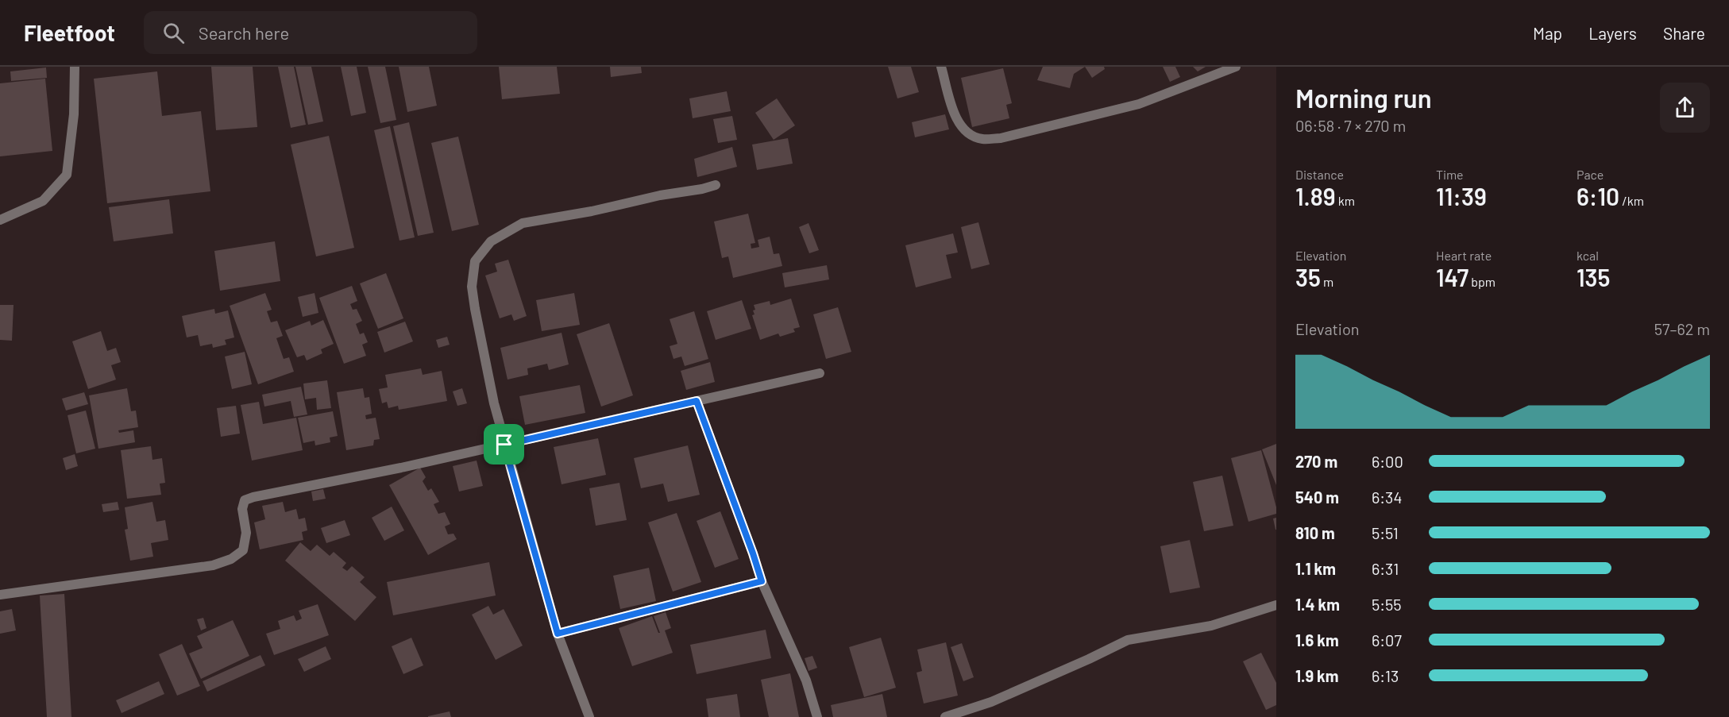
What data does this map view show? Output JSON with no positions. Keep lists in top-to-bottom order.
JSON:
{
  "page": {
    "header": "Fleetfoot",
    "search": "Search here",
    "nav": ["Map", "Layers", "Share"],
    "heading": ["Morning run", "06:58 · 7 × 270 m"],
    "stats": [
      ["Distance", "1.89 km"],
      ["Time", "11:39"],
      ["Pace", "6:10 /km"],
      ["Elevation", "35 m"],
      ["Heart rate", "147 bpm"],
      ["kcal", "135"]
    ],
    "chart": ["Elevation", "57–62 m"],
    "list": [
      {
        "name": "270 m",
        "note": "6:00"
      },
      {
        "name": "540 m",
        "note": "6:34"
      },
      {
        "name": "810 m",
        "note": "5:51"
      },
      {
        "name": "1.1 km",
        "note": "6:31"
      },
      {
        "name": "1.4 km",
        "note": "5:55"
      },
      {
        "name": "1.6 km",
        "note": "6:07"
      },
      {
        "name": "1.9 km",
        "note": "6:13"
      }
    ]
  }
}
